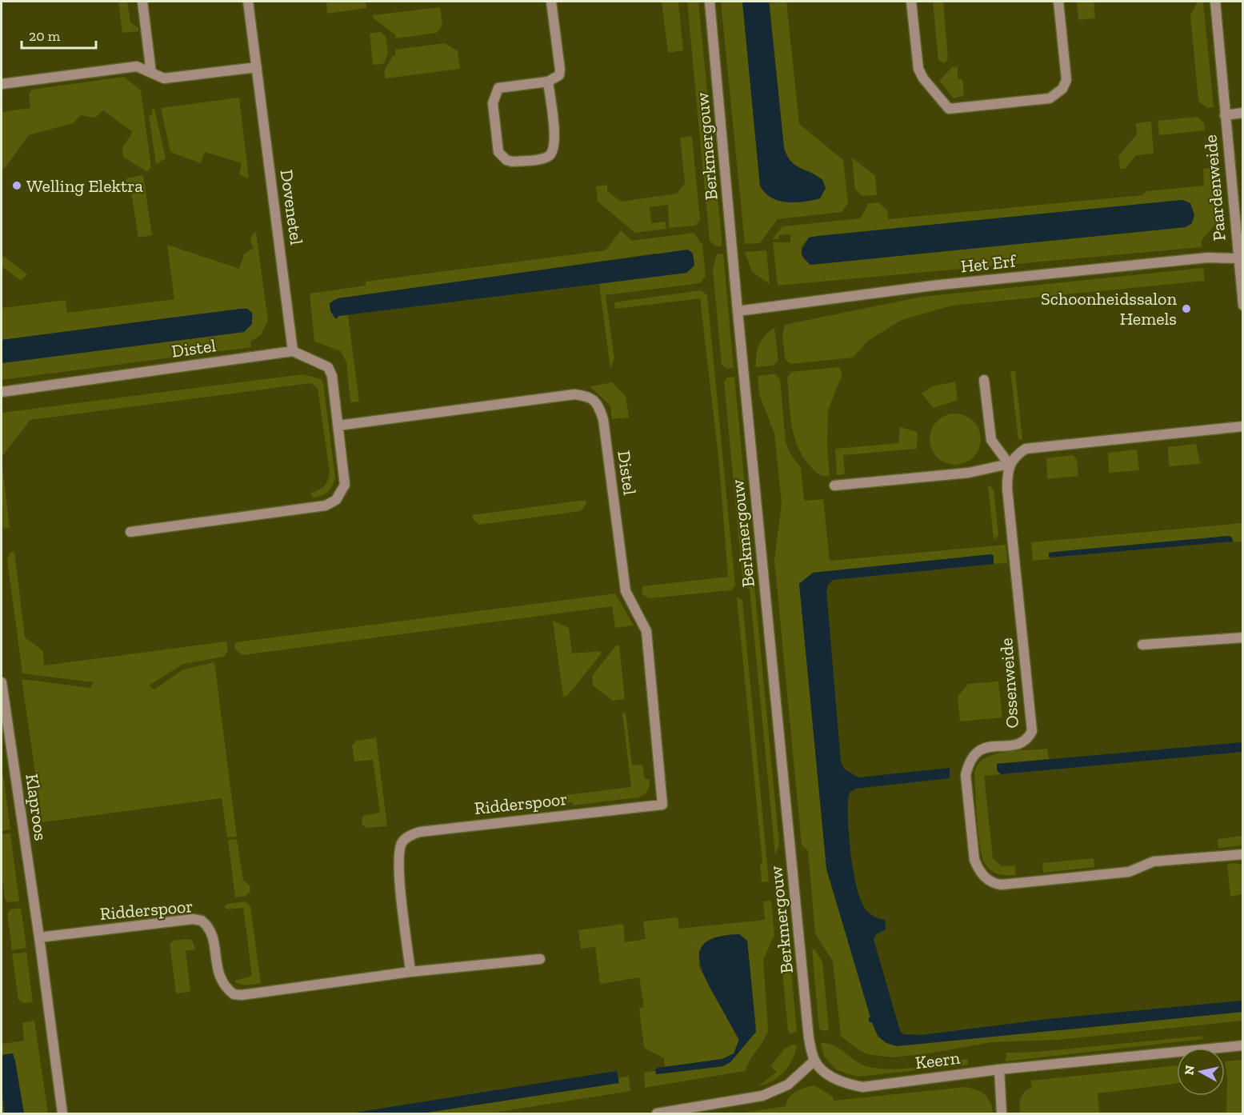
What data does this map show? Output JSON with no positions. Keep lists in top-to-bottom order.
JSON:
{
  "streets": {
    "street": [
      "Berkmergouw",
      "Paardenweide",
      "Dovenetel",
      "Het Erf",
      "Distel",
      "Ossenweide",
      "Ridderspoor",
      "Klaproos",
      "Keern"
    ]
  },
  "crossings": [
    ["Berkmergouw", "Het Erf"],
    ["Berkmergouw", "Keern"],
    ["Paardenweide", "Het Erf"],
    ["Dovenetel", "Distel"],
    ["Distel", "Ridderspoor"],
    ["Ridderspoor", "Klaproos"]
  ],
  "places": ["Welling Elektra", "Schoonheidssalon Hemels"],
  "scale_bar": "20 m",
  "north": "left"
}
